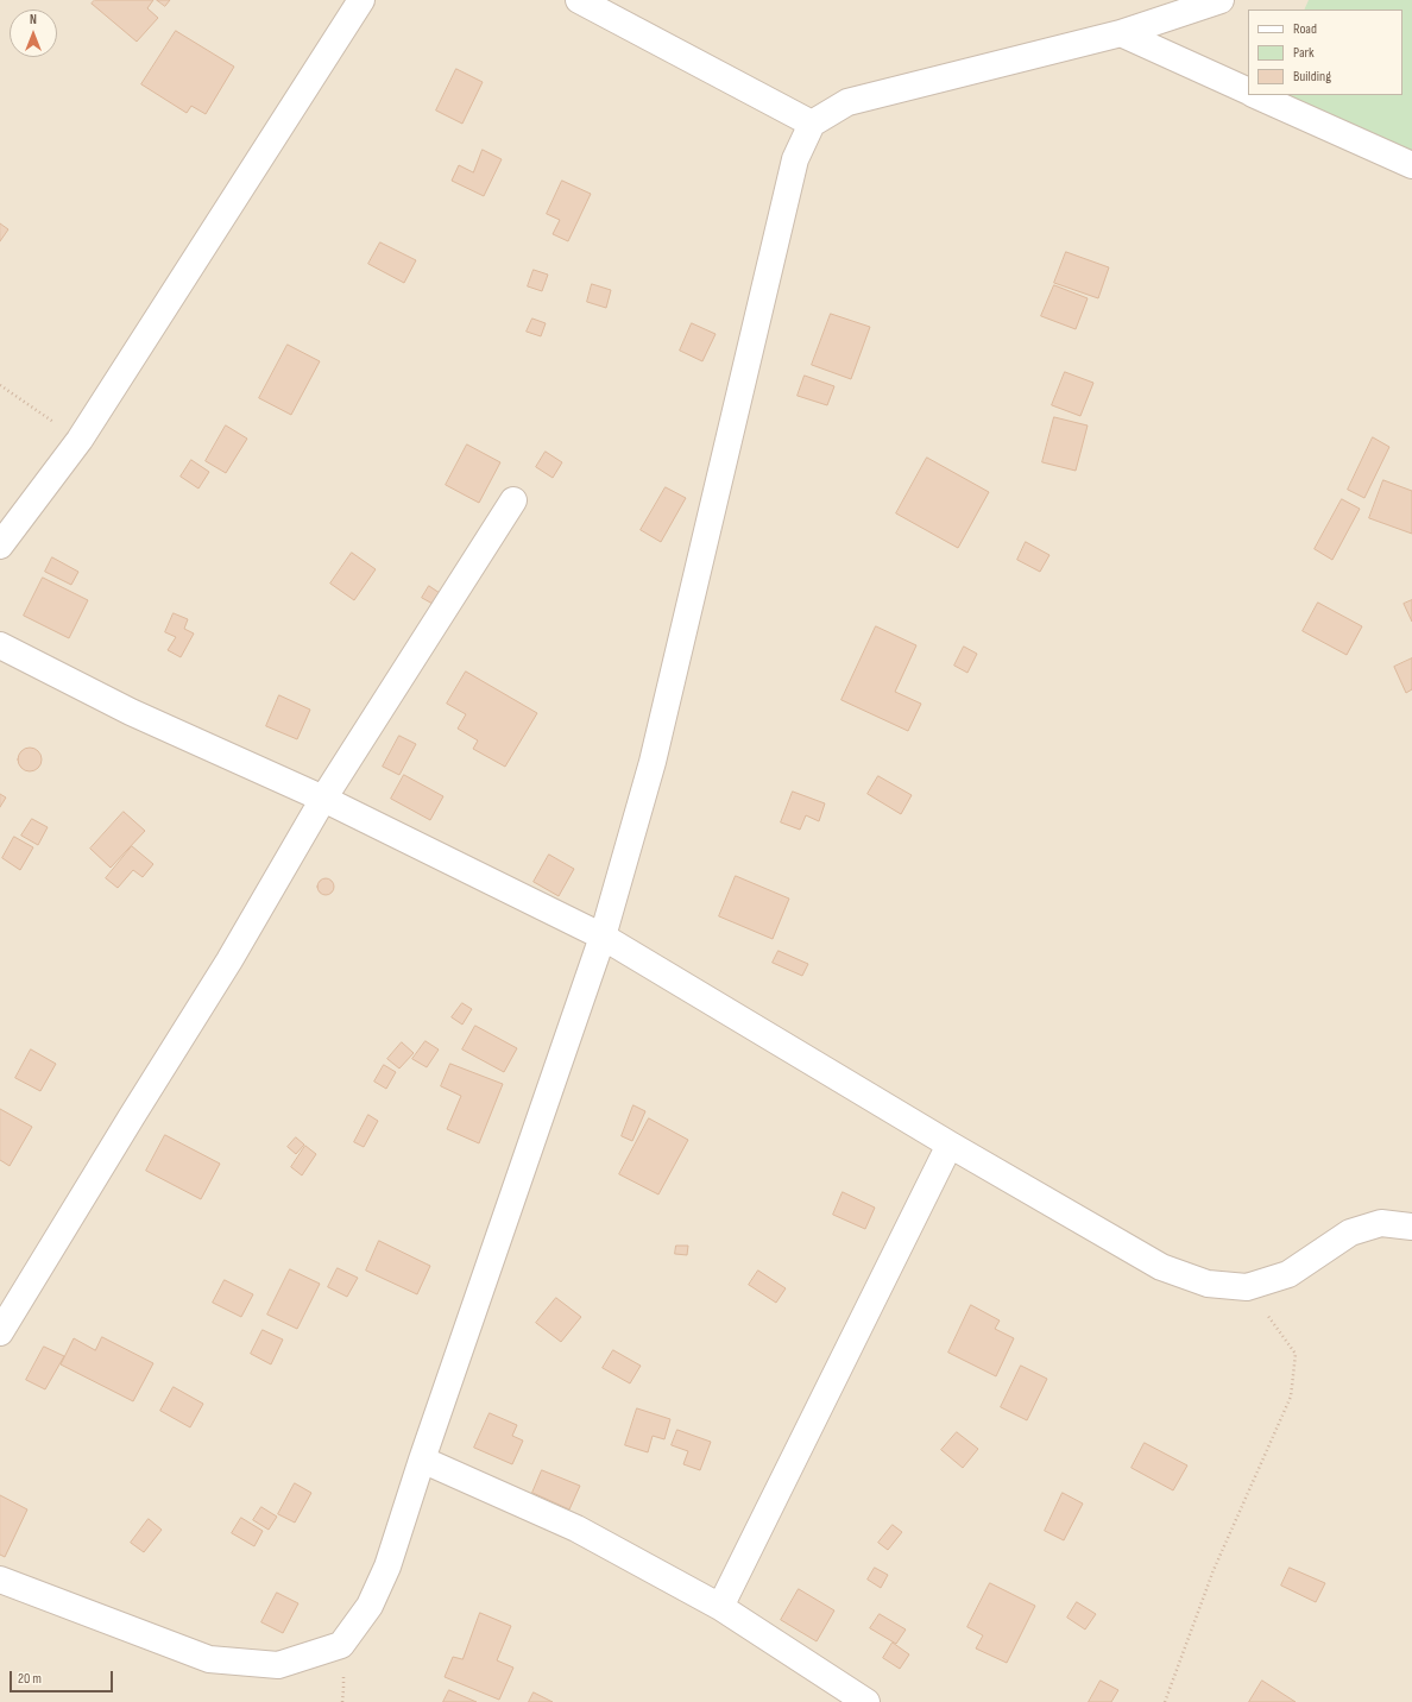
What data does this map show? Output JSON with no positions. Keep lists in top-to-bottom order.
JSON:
{
  "legend": ["Road", "Park", "Building"],
  "scale_bar": "20 m",
  "north": "top"
}
